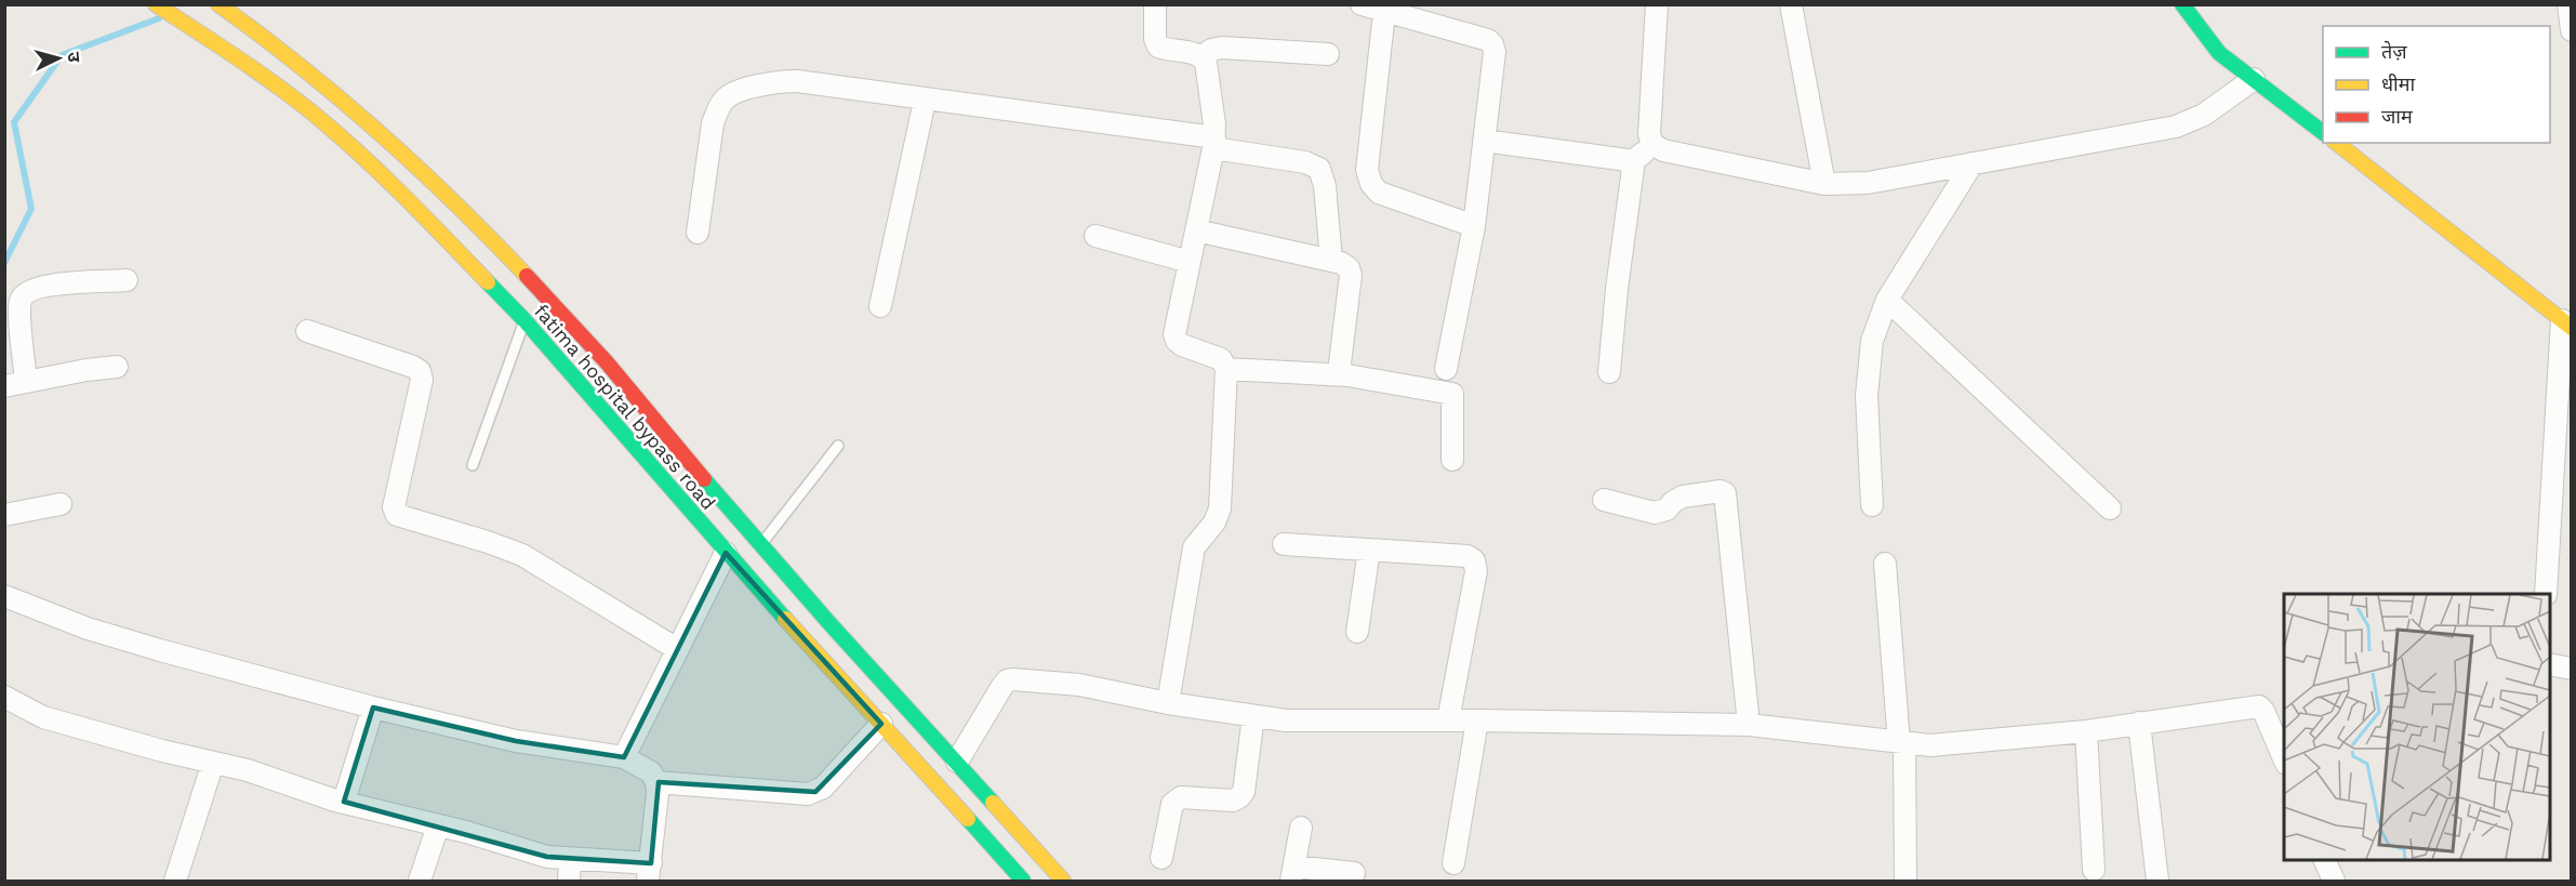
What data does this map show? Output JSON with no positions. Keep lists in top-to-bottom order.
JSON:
{
  "streets": {
    "main road": ["fatima hospital bypass road"]
  },
  "legend": ["तेज़", "धीमा", "जाम"],
  "north": "right"
}
